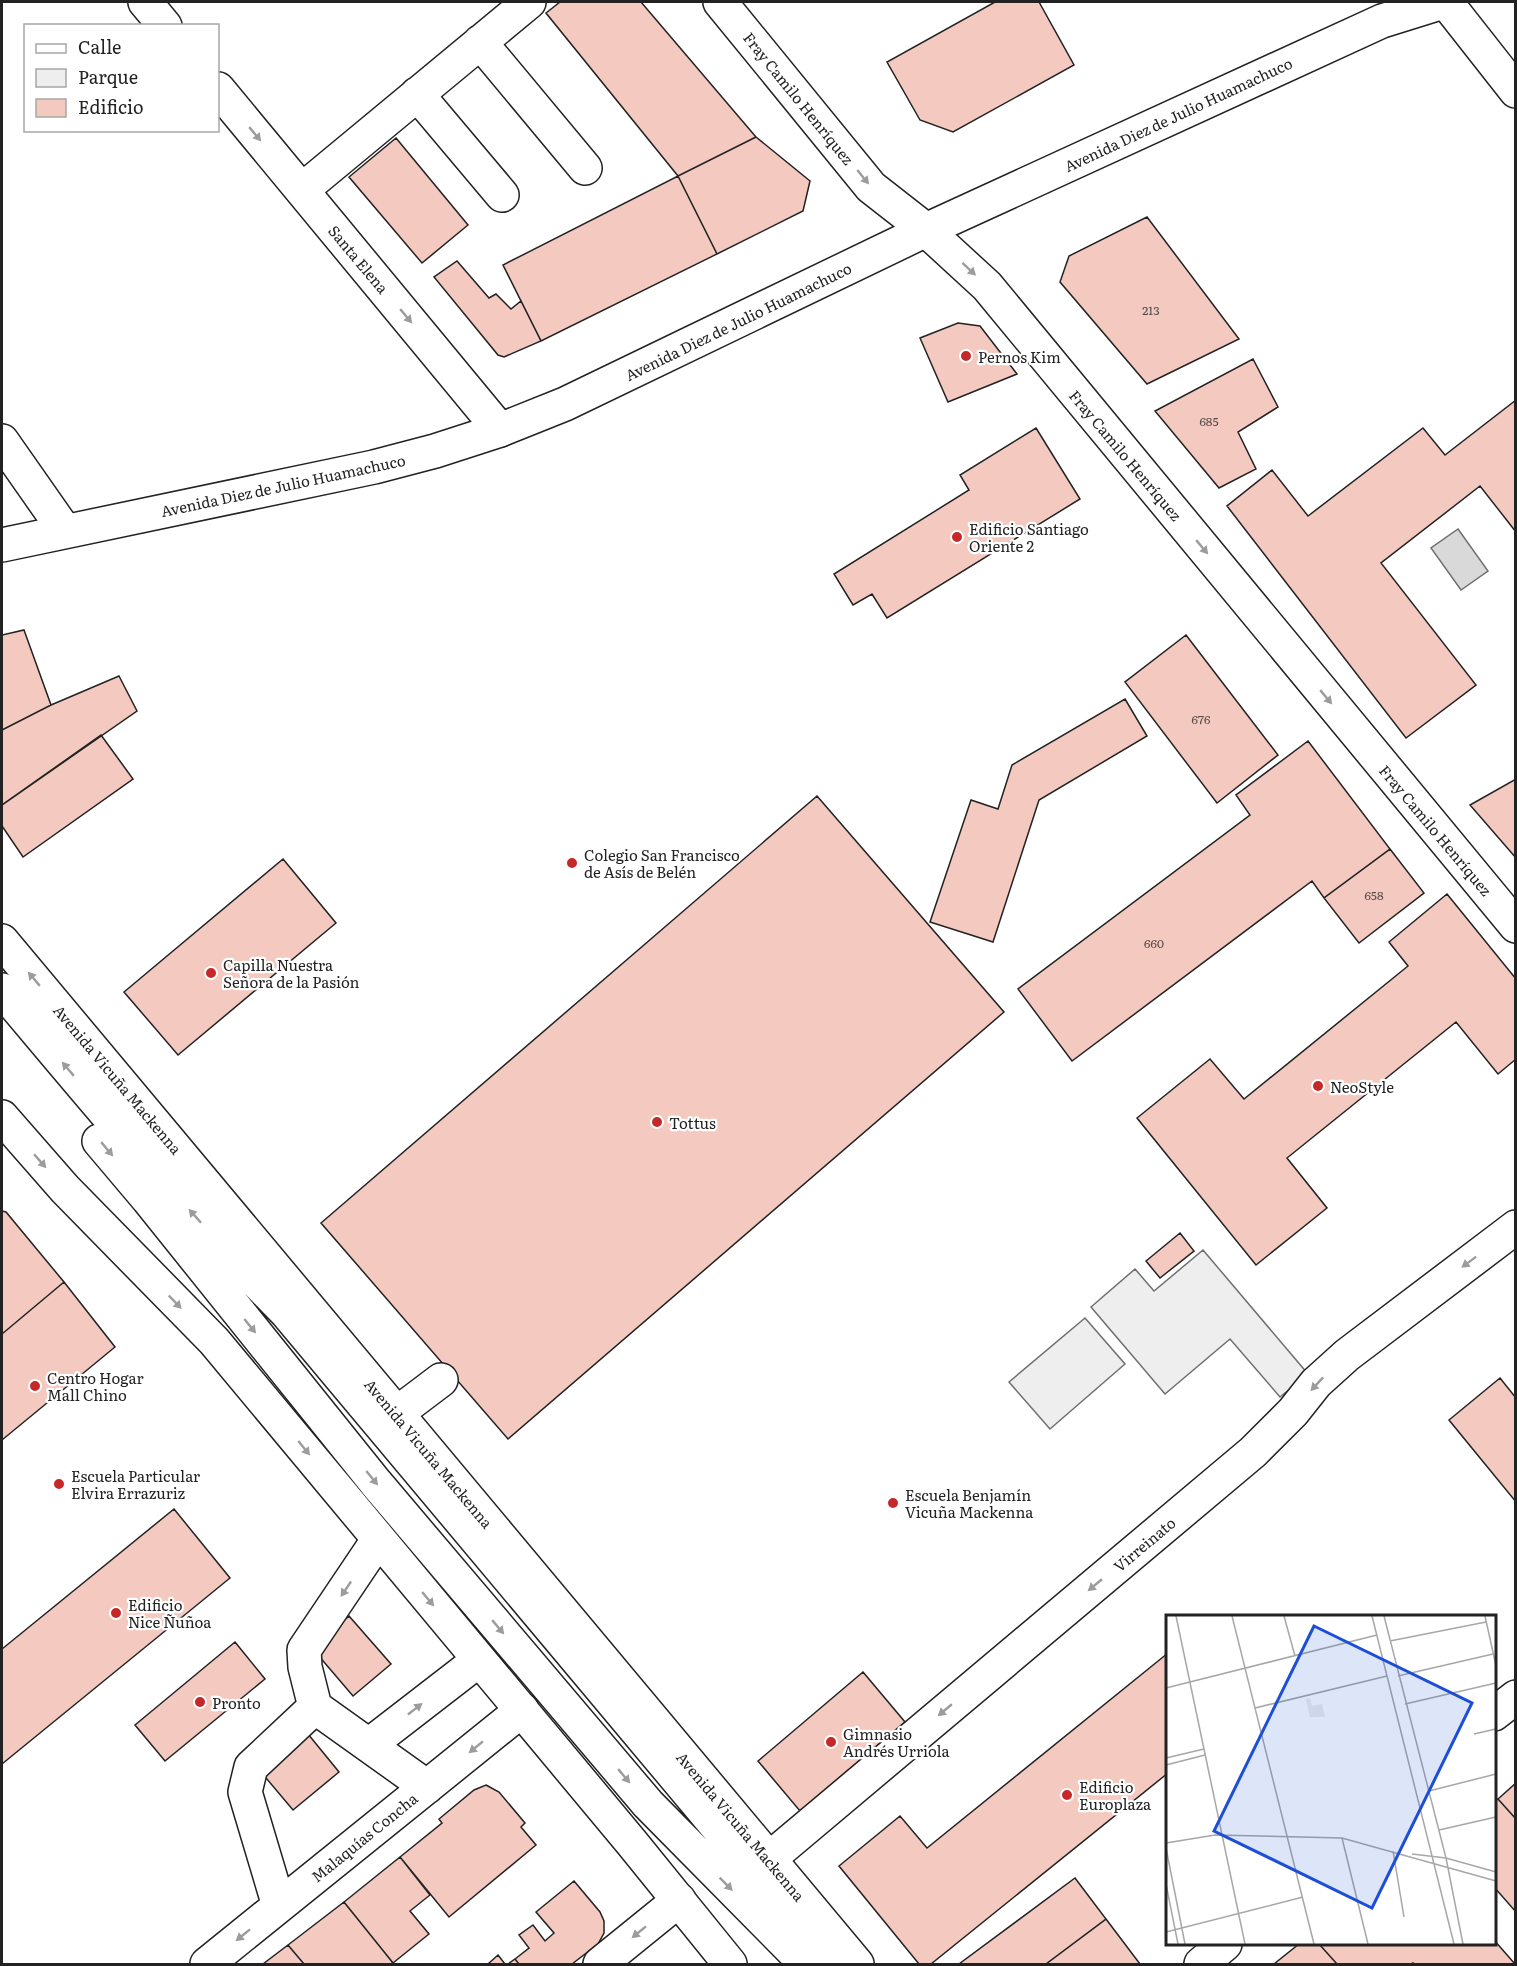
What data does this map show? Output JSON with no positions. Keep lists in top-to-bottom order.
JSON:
{
  "streets": {
    "main road": [
      "Fray Camilo Henríquez",
      "Avenida Diez de Julio Huamachuco",
      "Santa Elena",
      "Avenida Vicuña Mackenna",
      "Virreinato",
      "Malaquías Concha"
    ]
  },
  "crossings": [
    ["Fray Camilo Henríquez", "Avenida Diez de Julio Huamachuco"],
    ["Avenida Diez de Julio Huamachuco", "Santa Elena"],
    ["Avenida Vicuña Mackenna", "Virreinato"]
  ],
  "one_way": ["Fray Camilo Henríquez", "Virreinato"],
  "places": [
    "Pernos Kim",
    "Edificio Santiago Oriente 2",
    "Colegio San Francisco de Asís de Belén",
    "Capilla Nuestra Señora de la Pasión",
    "NeoStyle",
    "Tottus",
    "Centro Hogar Mall Chino",
    "Escuela Particular Elvira Errazuriz",
    "Escuela Benjamín Vicuña Mackenna",
    "Edificio Nice Ñuñoa",
    "Pronto",
    "Gimnasio Andrés Urriola",
    "Edificio Europlaza"
  ],
  "house_numbers": [
    "213",
    "685",
    "676",
    "658",
    "660"
  ],
  "legend": ["Calle", "Parque", "Edificio"]
}
